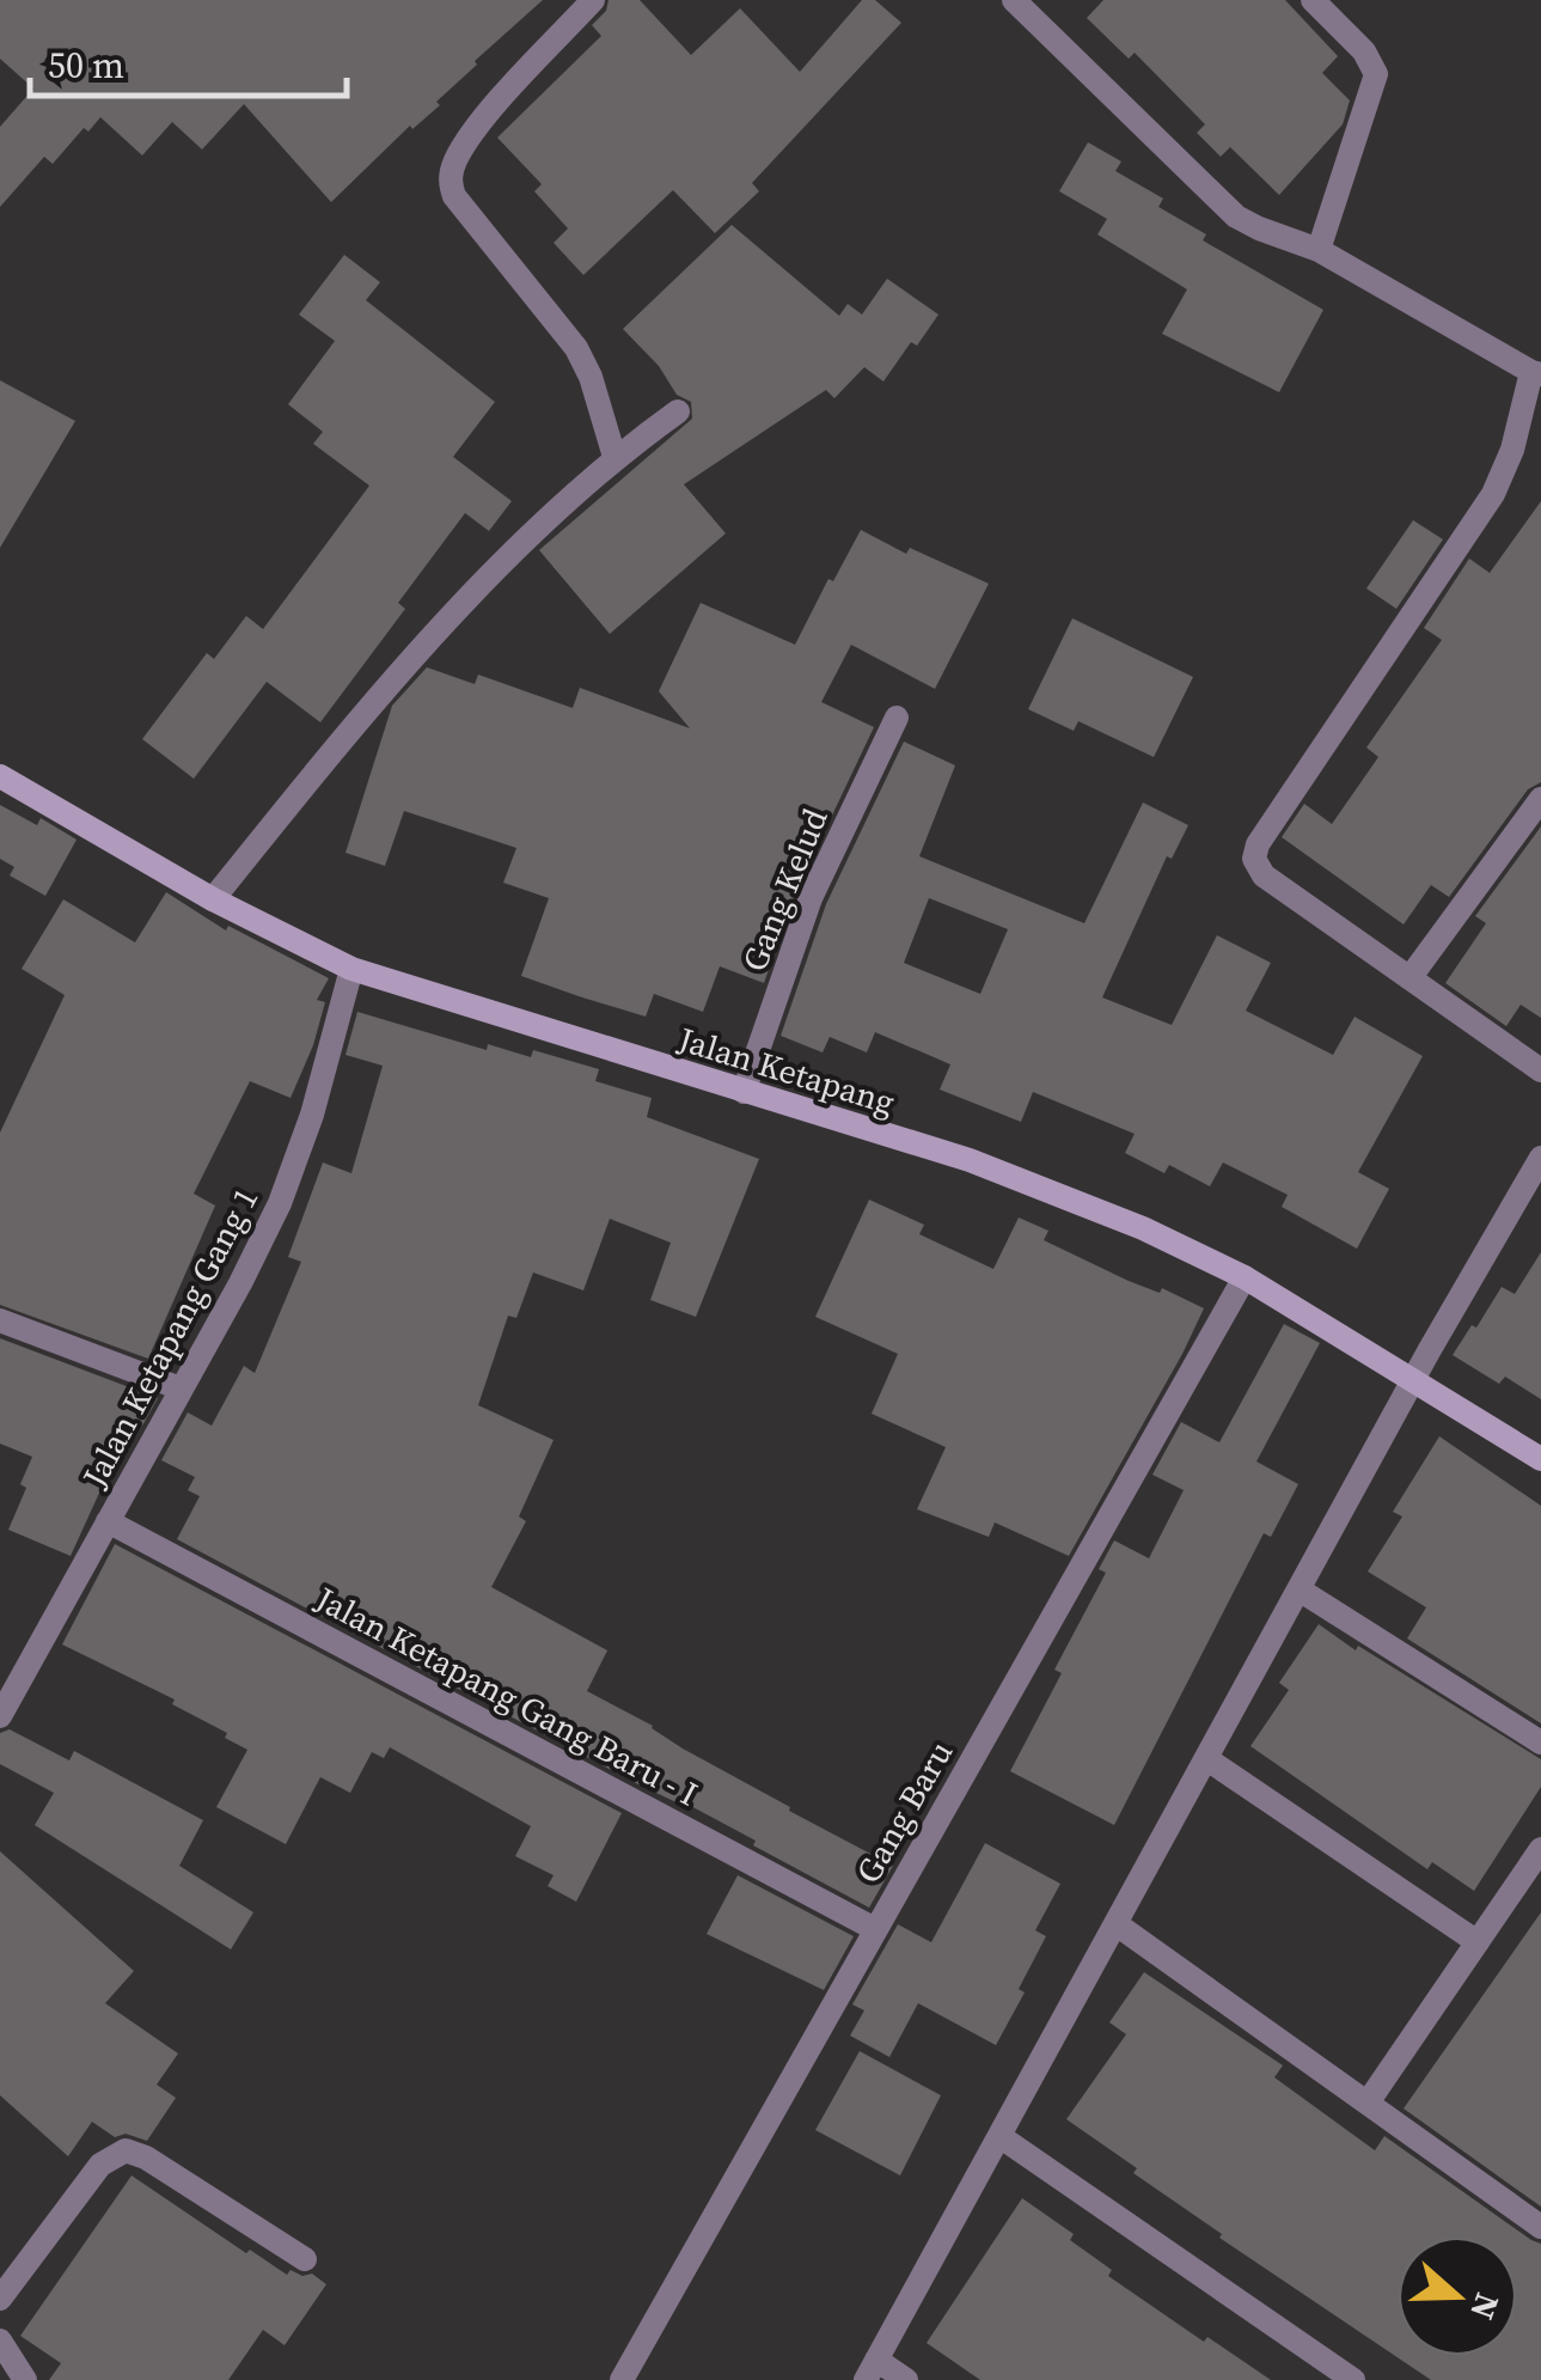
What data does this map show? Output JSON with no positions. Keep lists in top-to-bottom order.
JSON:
{
  "streets": {
    "street": [
      "Gang Kelud",
      "Jalan Ketapang",
      "Jalan Ketapang Gang 1",
      "Jalan Ketapang Gang Baru - I",
      "Gang Baru"
    ]
  },
  "crossings": [
    ["Gang Kelud", "Jalan Ketapang"],
    ["Jalan Ketapang", "Jalan Ketapang Gang 1"],
    ["Jalan Ketapang", "Gang Baru"],
    ["Jalan Ketapang Gang 1", "Jalan Ketapang Gang Baru - I"],
    ["Jalan Ketapang Gang Baru - I", "Gang Baru"]
  ],
  "scale_bar": "50 m",
  "north": "right"
}
